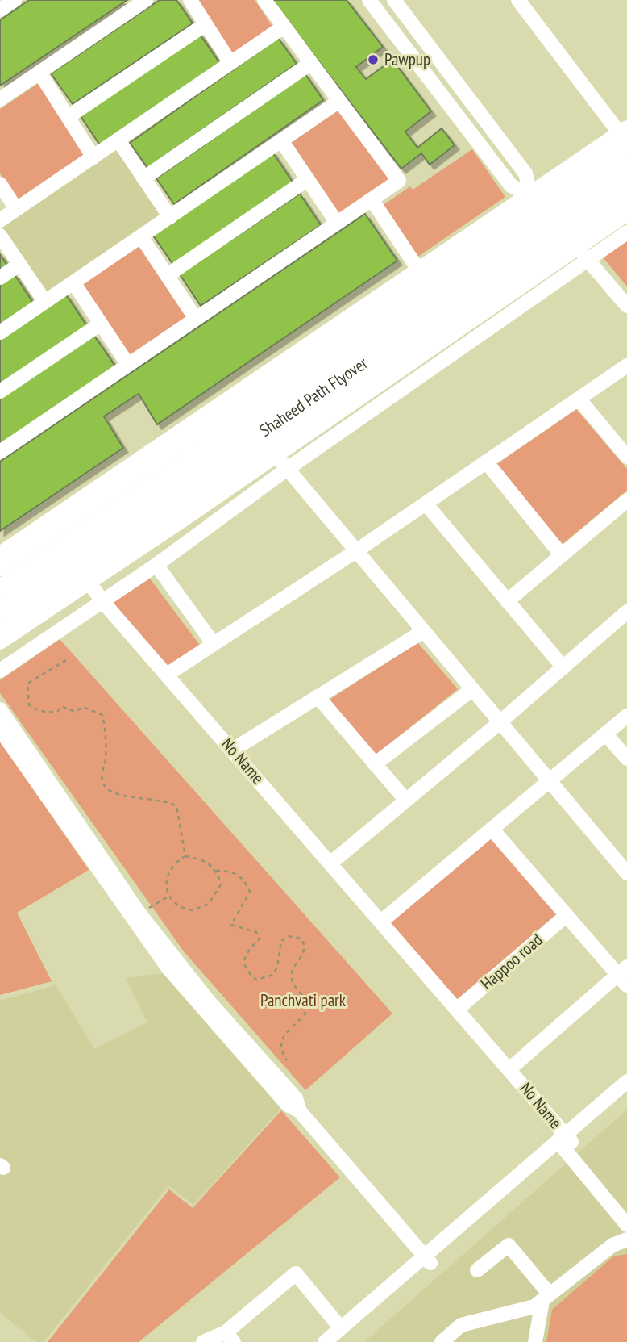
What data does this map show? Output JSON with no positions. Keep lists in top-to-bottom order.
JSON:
{
  "streets": {
    "highway": ["Shaheed Path Flyover"],
    "street": ["No Name", "Happoo road"]
  },
  "crossings": [
    ["No Name", "Happoo road"]
  ],
  "parks": ["Panchvati park"],
  "places": ["Pawpup"]
}
